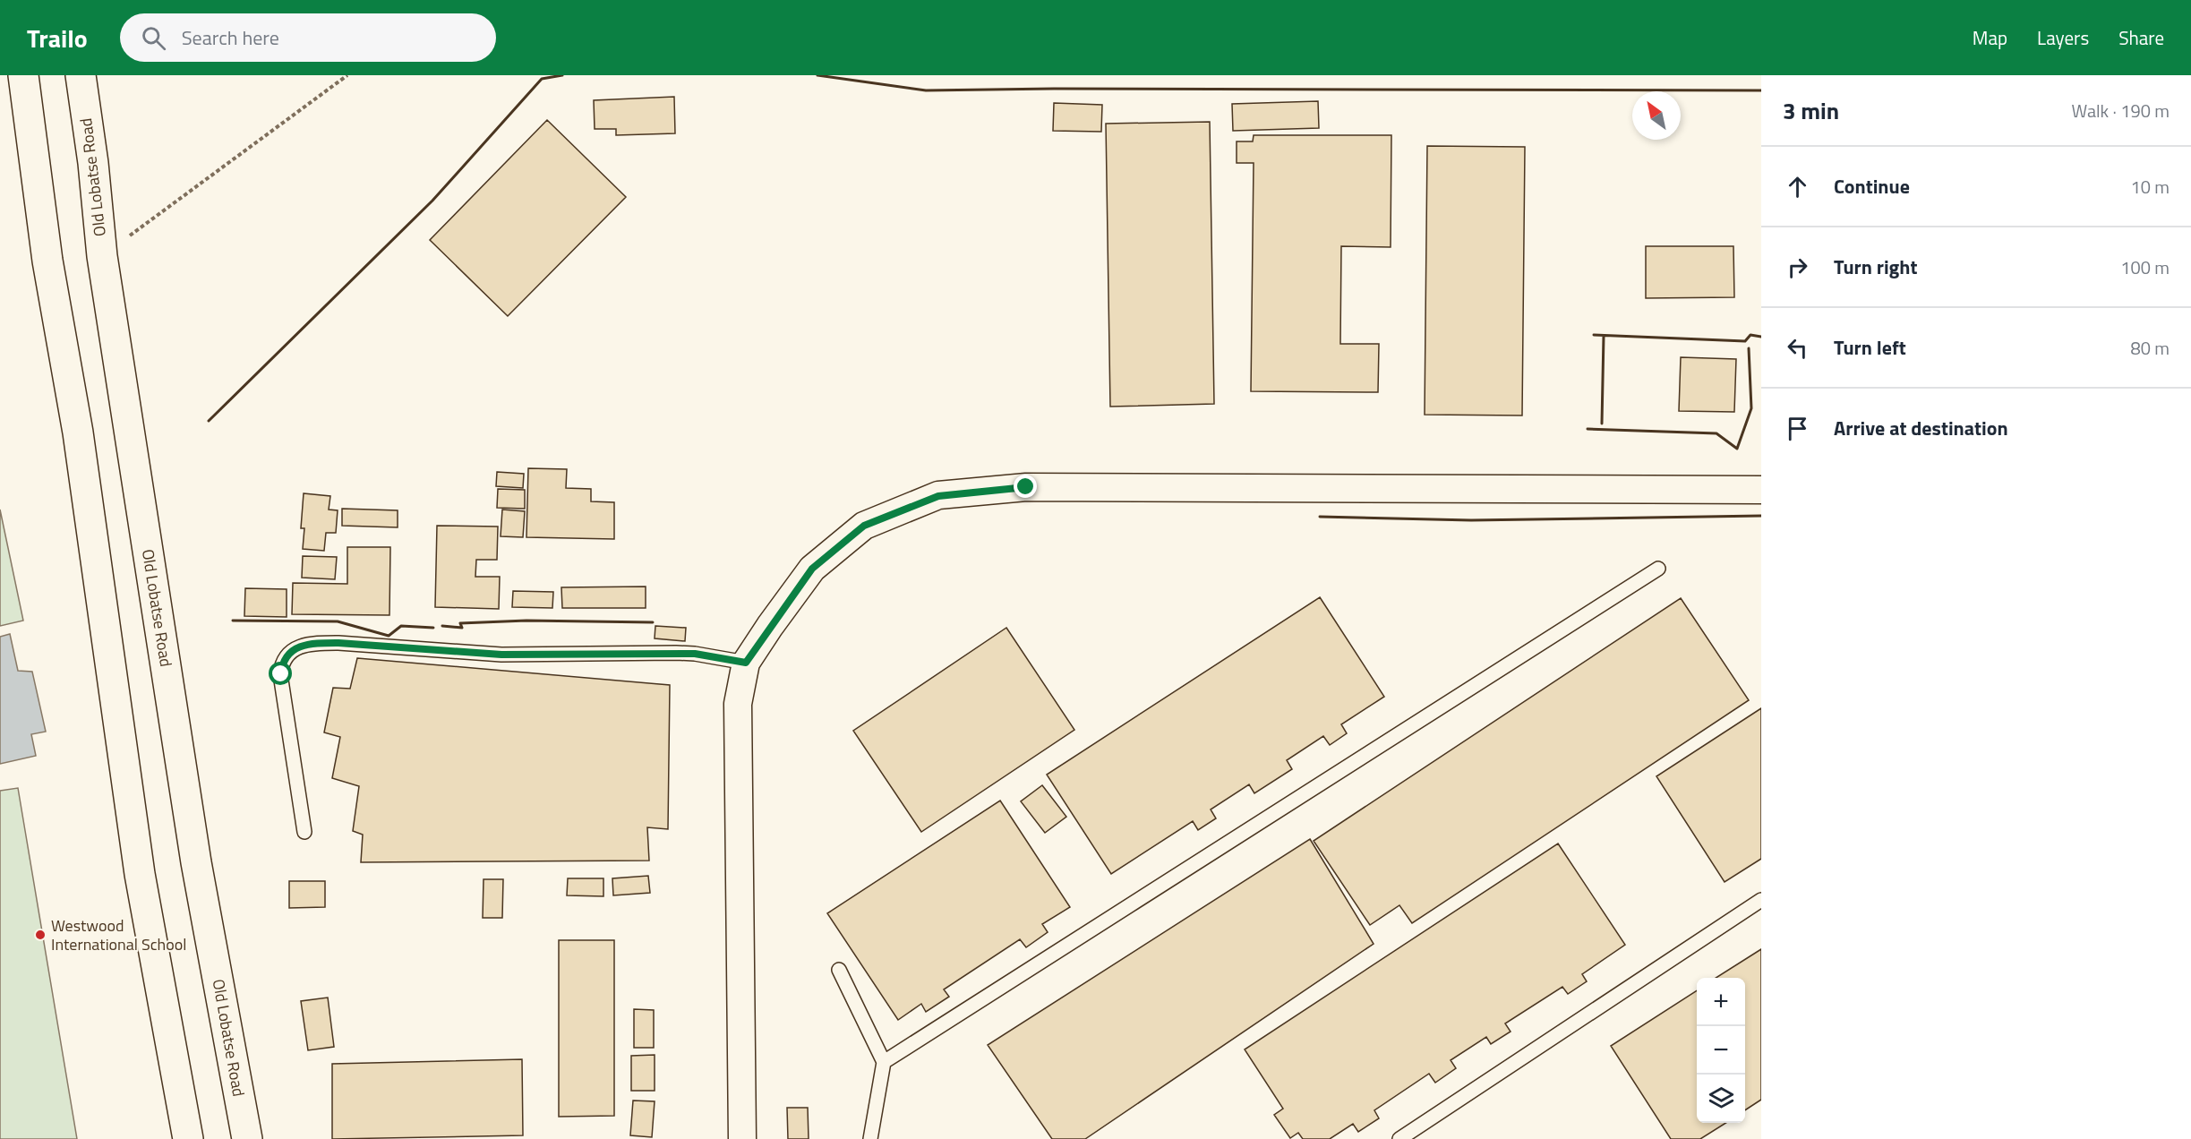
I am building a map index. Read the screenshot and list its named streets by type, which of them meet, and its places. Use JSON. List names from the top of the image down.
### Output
{
  "streets": {
    "main road": ["Old Lobatse Road"]
  },
  "places": ["Westwood International School"],
  "north": "top left",
  "page": {
    "header": "Trailo",
    "search": "Search here",
    "nav": ["Map", "Layers", "Share"],
    "heading": ["3 min", "Walk · 190 m"],
    "list": [
      ["Continue", "10 m"],
      ["Turn right", "100 m"],
      ["Turn left", "80 m"],
      "Arrive at destination"
    ],
    "map_buttons": ["+", "−"]
  }
}
